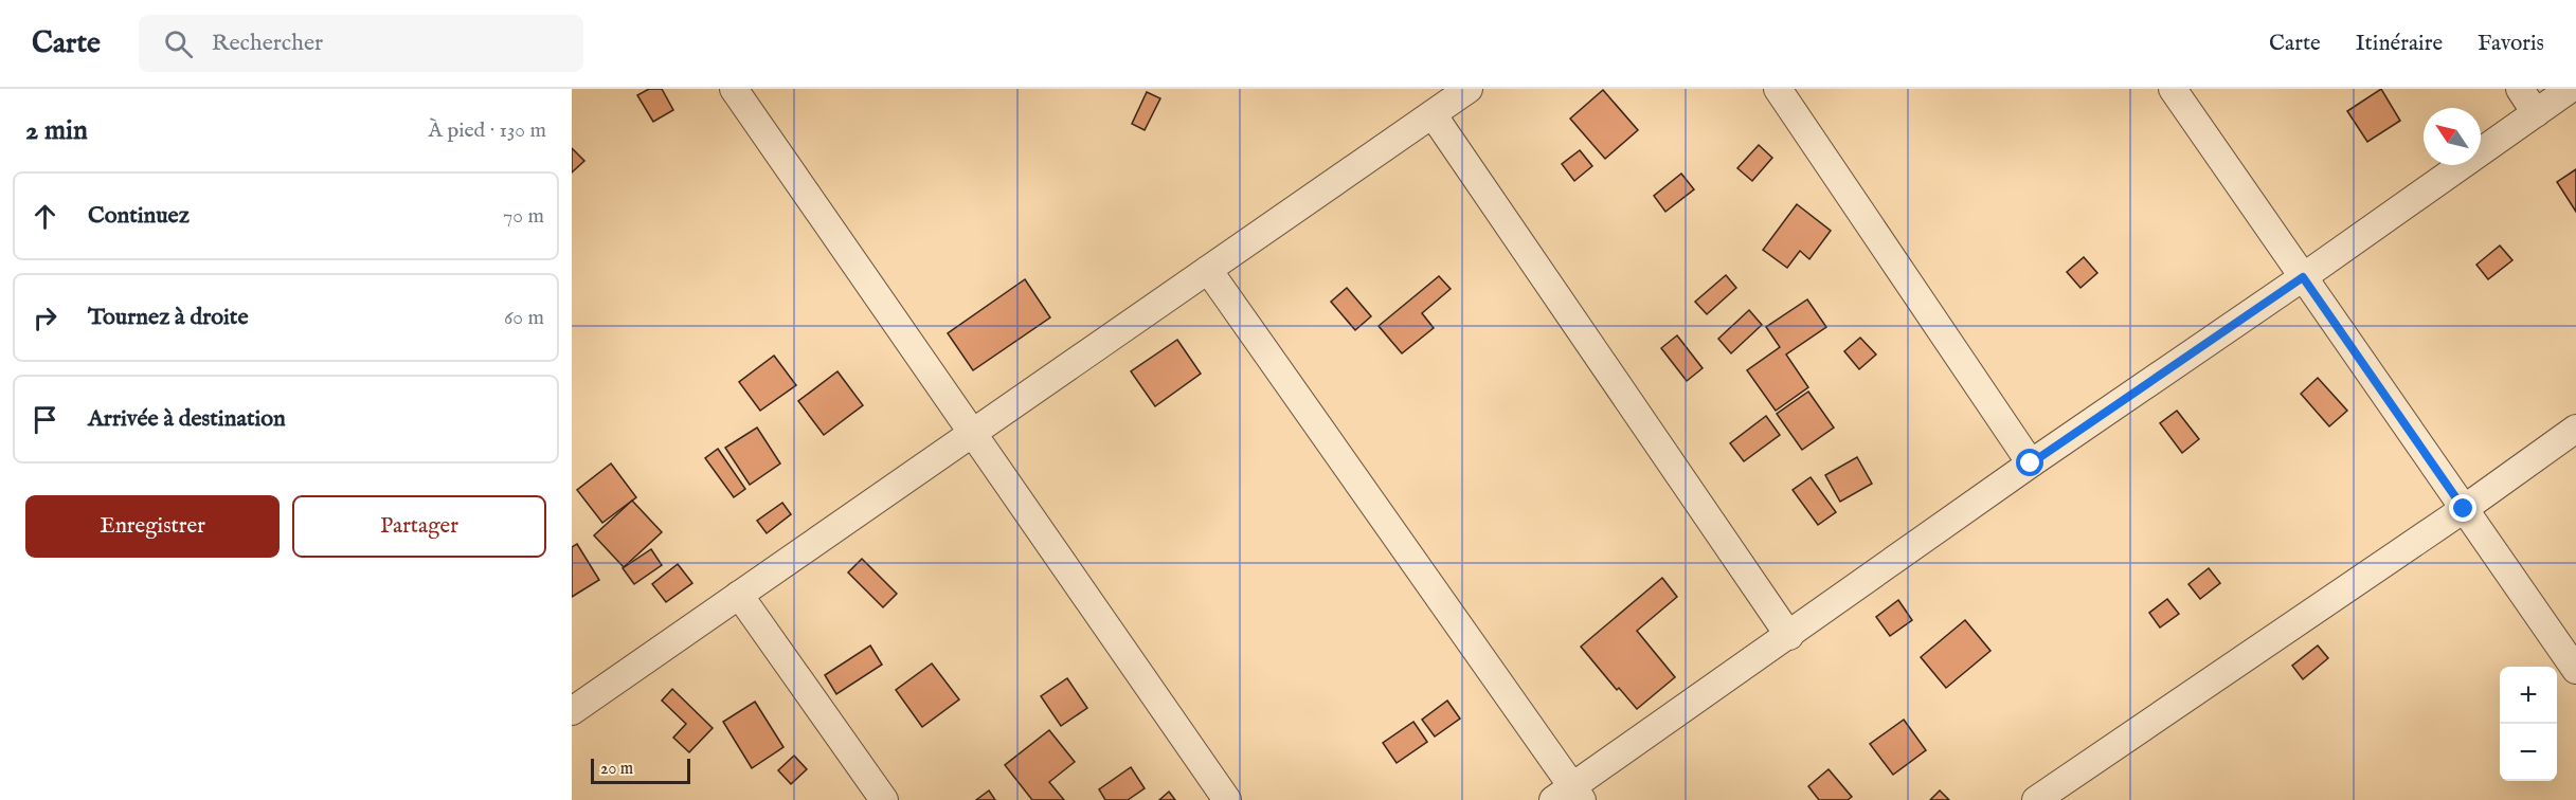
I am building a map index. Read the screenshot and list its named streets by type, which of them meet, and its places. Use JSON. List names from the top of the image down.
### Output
{
  "scale_bar": "20 m",
  "north": "top left",
  "page": {
    "header": "Carte",
    "search": "Rechercher",
    "nav": ["Carte", "Itinéraire", "Favoris"],
    "heading": ["2 min", "À pied · 130 m"],
    "list": [
      ["Continuez", "70 m"],
      ["Tournez à droite", "60 m"],
      "Arrivée à destination"
    ],
    "buttons": ["Enregistrer", "Partager"],
    "map_buttons": ["+", "−"],
    "scale": "20 m"
  }
}
